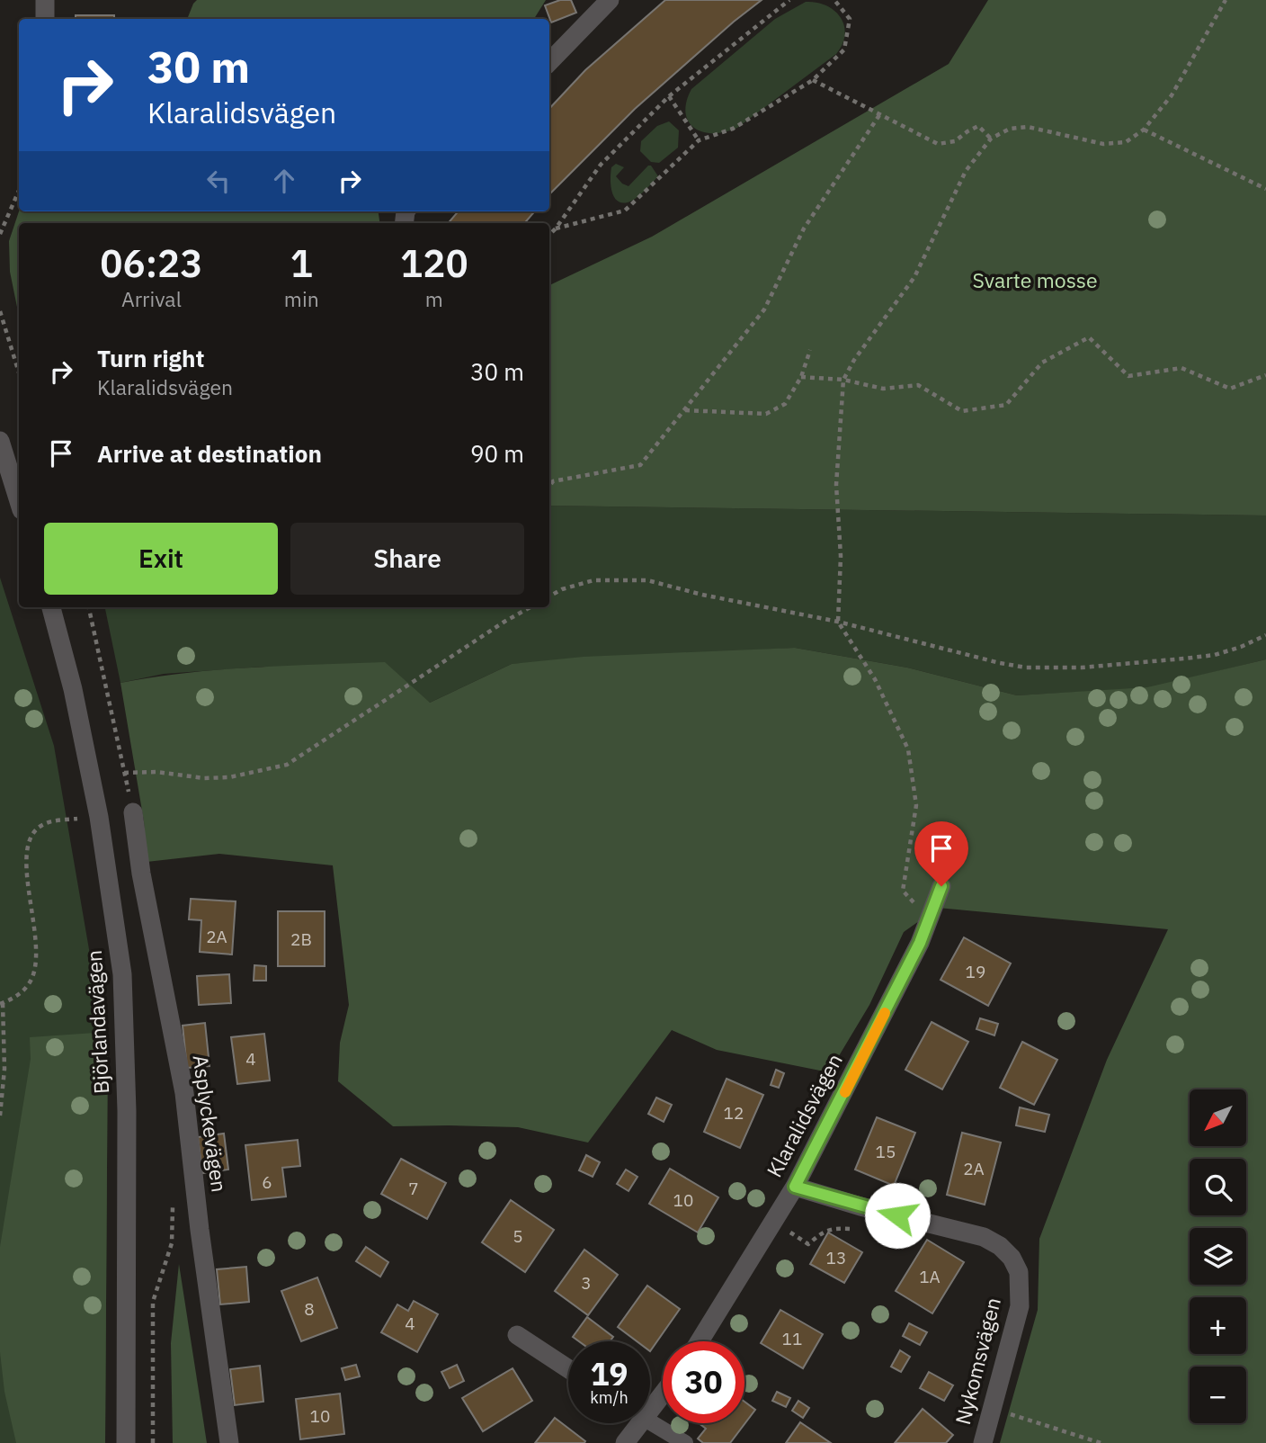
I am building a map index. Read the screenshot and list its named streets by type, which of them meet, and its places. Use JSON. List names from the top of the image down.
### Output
{
  "streets": {
    "street": [
      "Björlandavägen",
      "Klaralidsvägen",
      "Asplyckevägen",
      "Nykomsvägen"
    ]
  },
  "crossings": [
    ["Klaralidsvägen", "Nykomsvägen"]
  ],
  "parks": ["Svarte mosse"],
  "house_numbers": [
    "2A",
    "2B",
    "19",
    "4",
    "12",
    "15",
    "2A",
    "6",
    "7",
    "10",
    "5",
    "13",
    "1A",
    "3",
    "8",
    "4",
    "11",
    "10"
  ],
  "north": "bottom left",
  "page": {
    "turn": ["30 m", "Klaralidsvägen"],
    "eta": [
      "06:23",
      "Arrival",
      "1",
      "min",
      "120",
      "m"
    ],
    "list": [
      {
        "name": "Turn right",
        "note": "Klaralidsvägen",
        "value": "30 m"
      },
      {
        "name": "Arrive at destination",
        "value": "90 m"
      }
    ],
    "buttons": ["Exit", "Share"],
    "map_buttons": ["+", "−"],
    "speed": "19 km/h",
    "limit": "30"
  }
}
